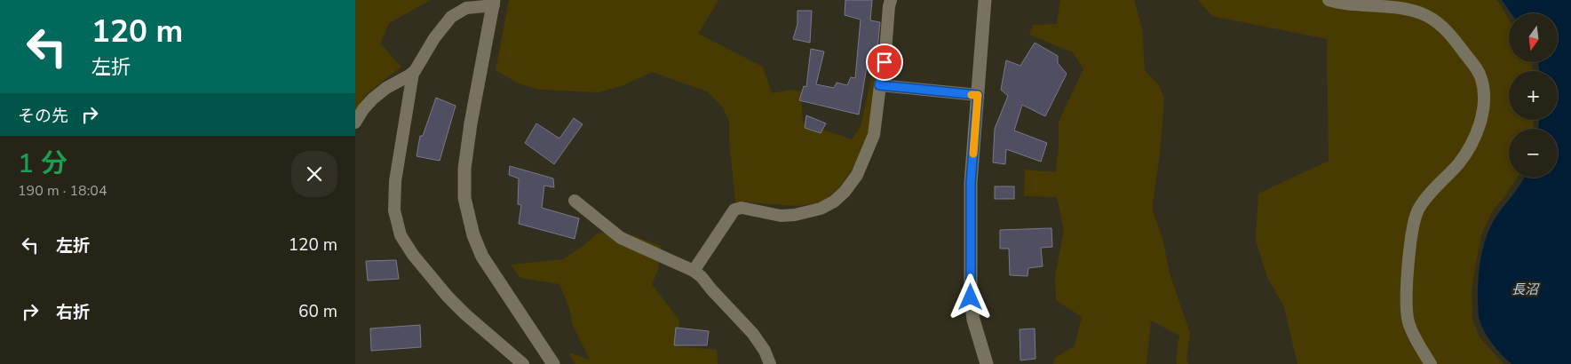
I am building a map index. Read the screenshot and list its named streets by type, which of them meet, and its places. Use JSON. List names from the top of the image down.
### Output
{
  "water": ["長沼"],
  "north": "bottom",
  "page": {
    "turn": ["120 m", "左折"],
    "map_buttons": ["+", "−"],
    "then": "その先",
    "heading": ["1 分", "190 m · 18:04"],
    "list": [
      {
        "name": "左折",
        "value": "120 m"
      },
      {
        "name": "右折",
        "value": "60 m"
      }
    ]
  }
}
